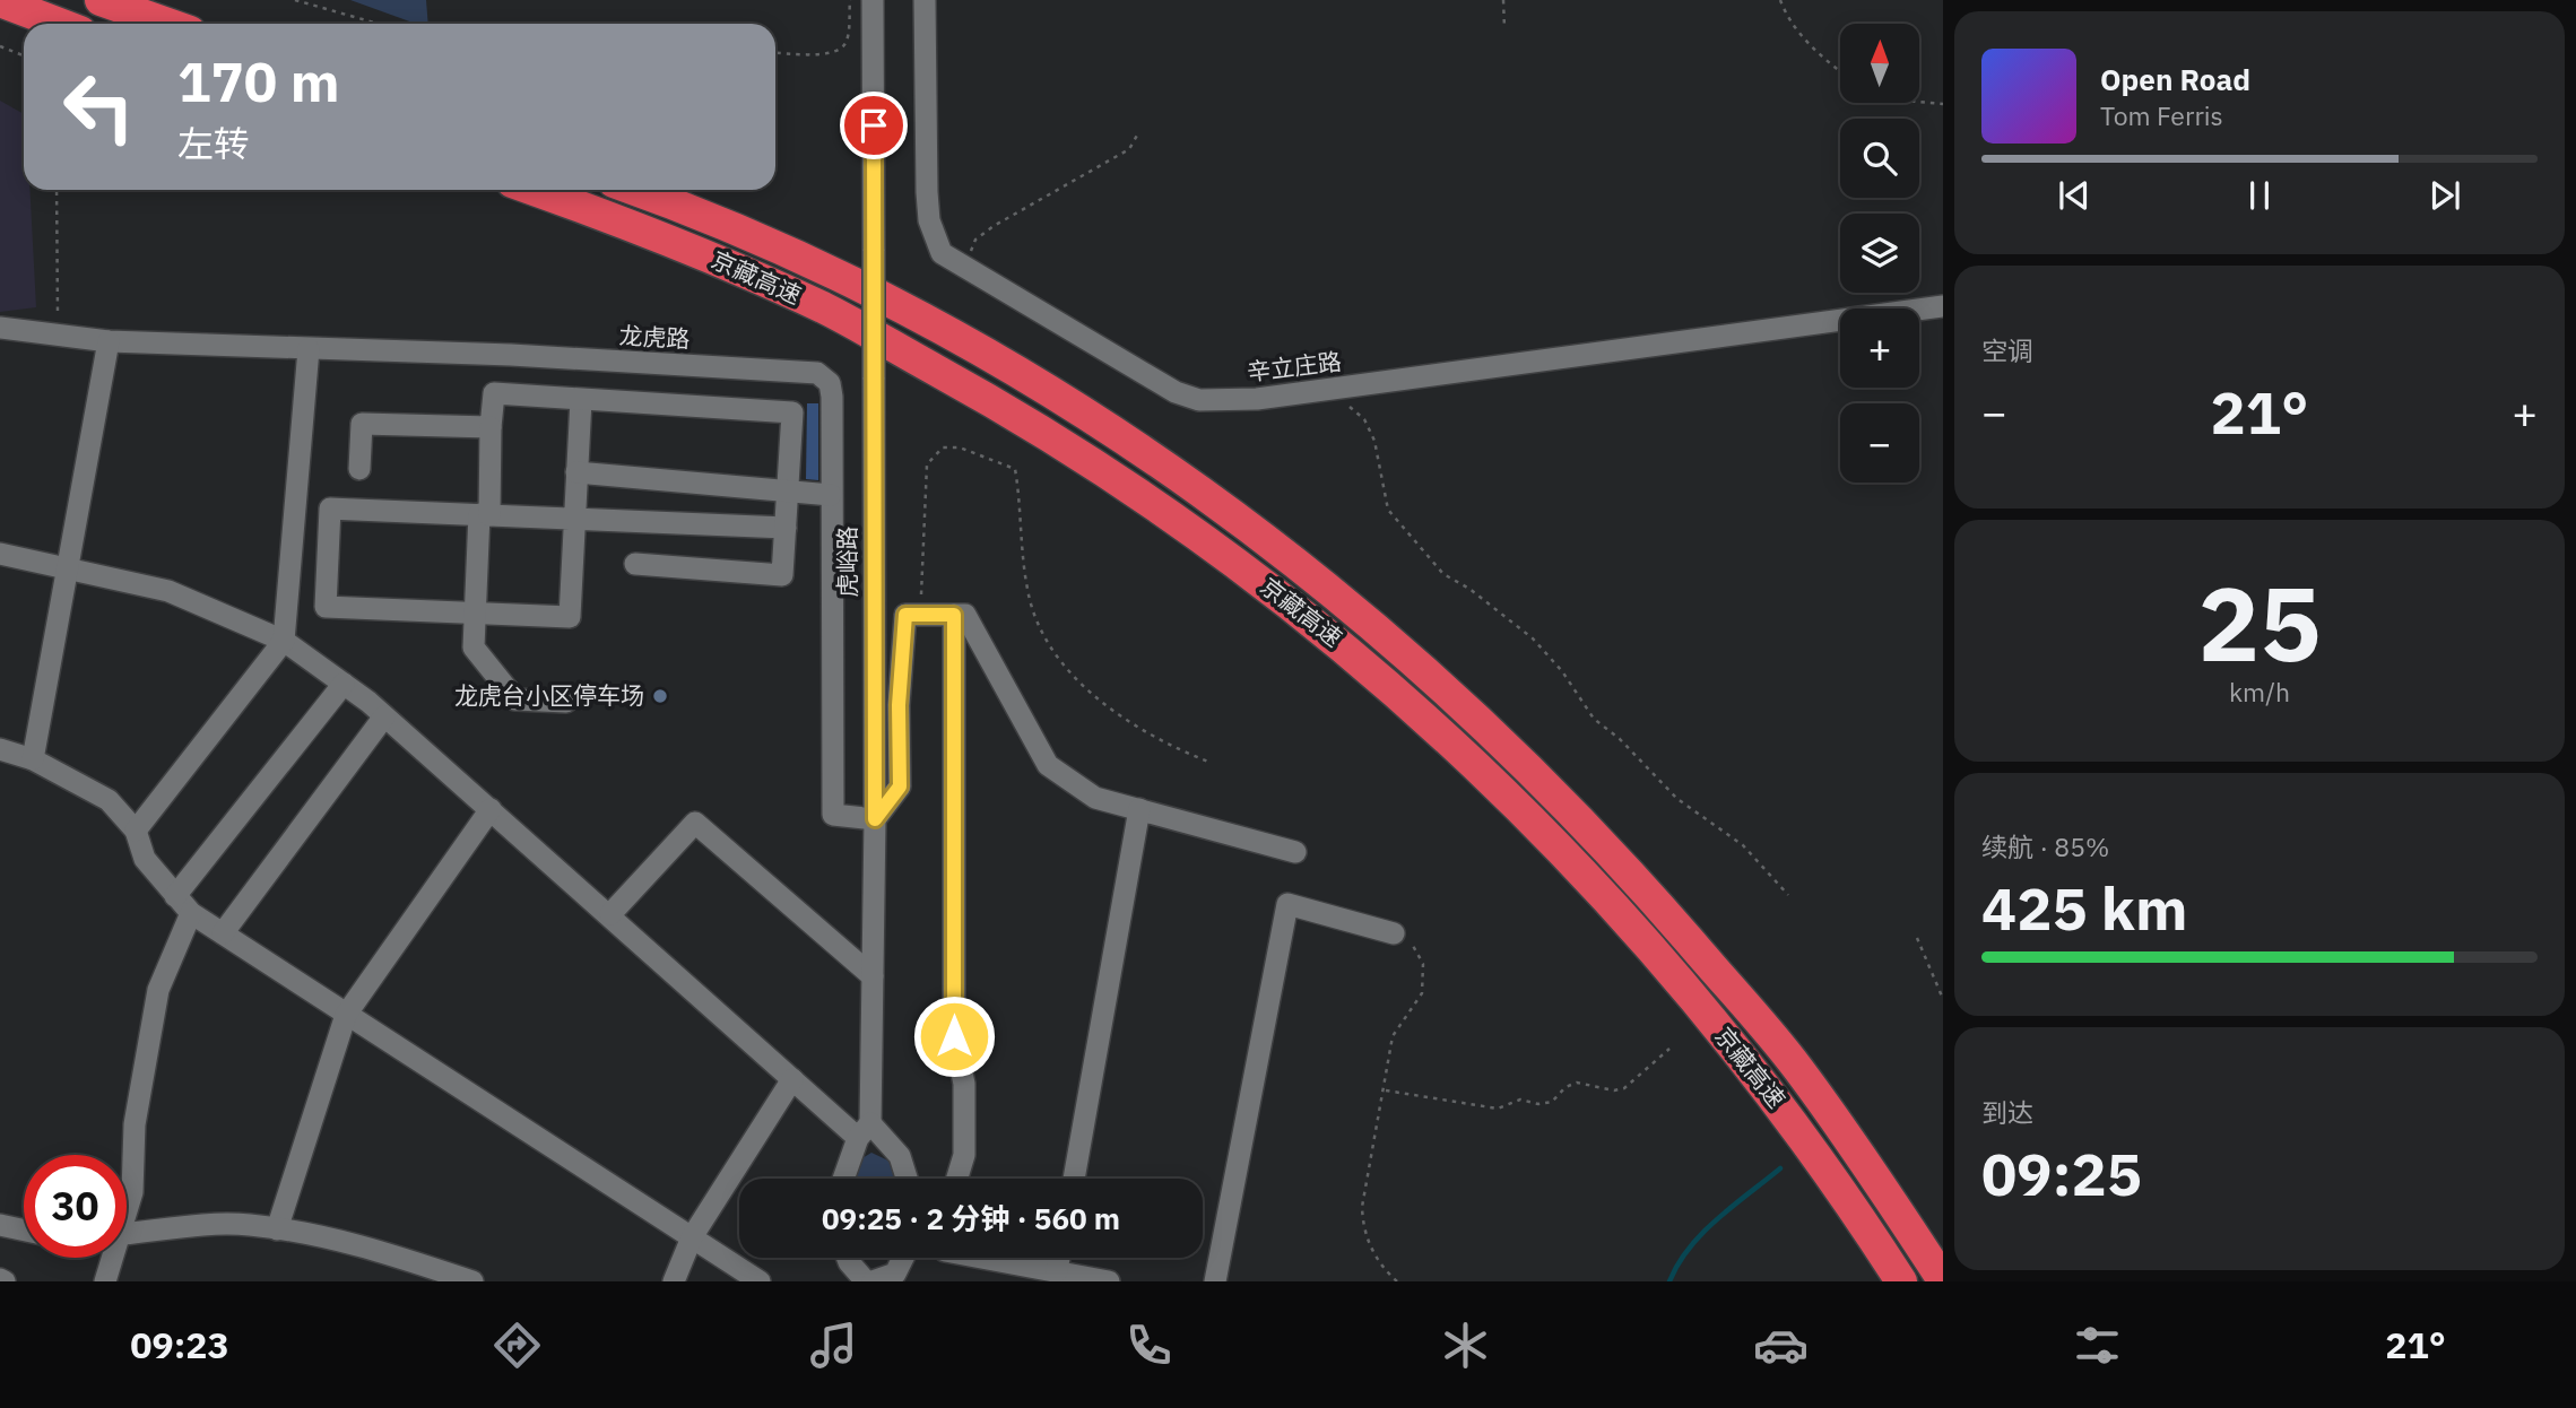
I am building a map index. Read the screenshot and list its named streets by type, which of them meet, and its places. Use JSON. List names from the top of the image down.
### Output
{
  "streets": {
    "highway": ["京藏高速"],
    "street": ["龙虎路", "辛立庄路", "虎峪路"]
  },
  "crossings": [
    ["龙虎路", "虎峪路"]
  ],
  "places": ["龙虎台小区停车场"],
  "north": "top",
  "page": {
    "map_buttons": ["+", "−"],
    "turn": ["170 m", "左转"],
    "song": ["Open Road", "Tom Ferris"],
    "tile": [
      "空调",
      ["25", "km/h"],
      ["续航 · 85%", "425 km"],
      ["到达", "09:25"]
    ],
    "heat": ["−", "21°", "+"],
    "limit": "30",
    "trip": "09:25 · 2 分钟 · 560 m",
    "tabs": ["09:23", "21°"]
  }
}
